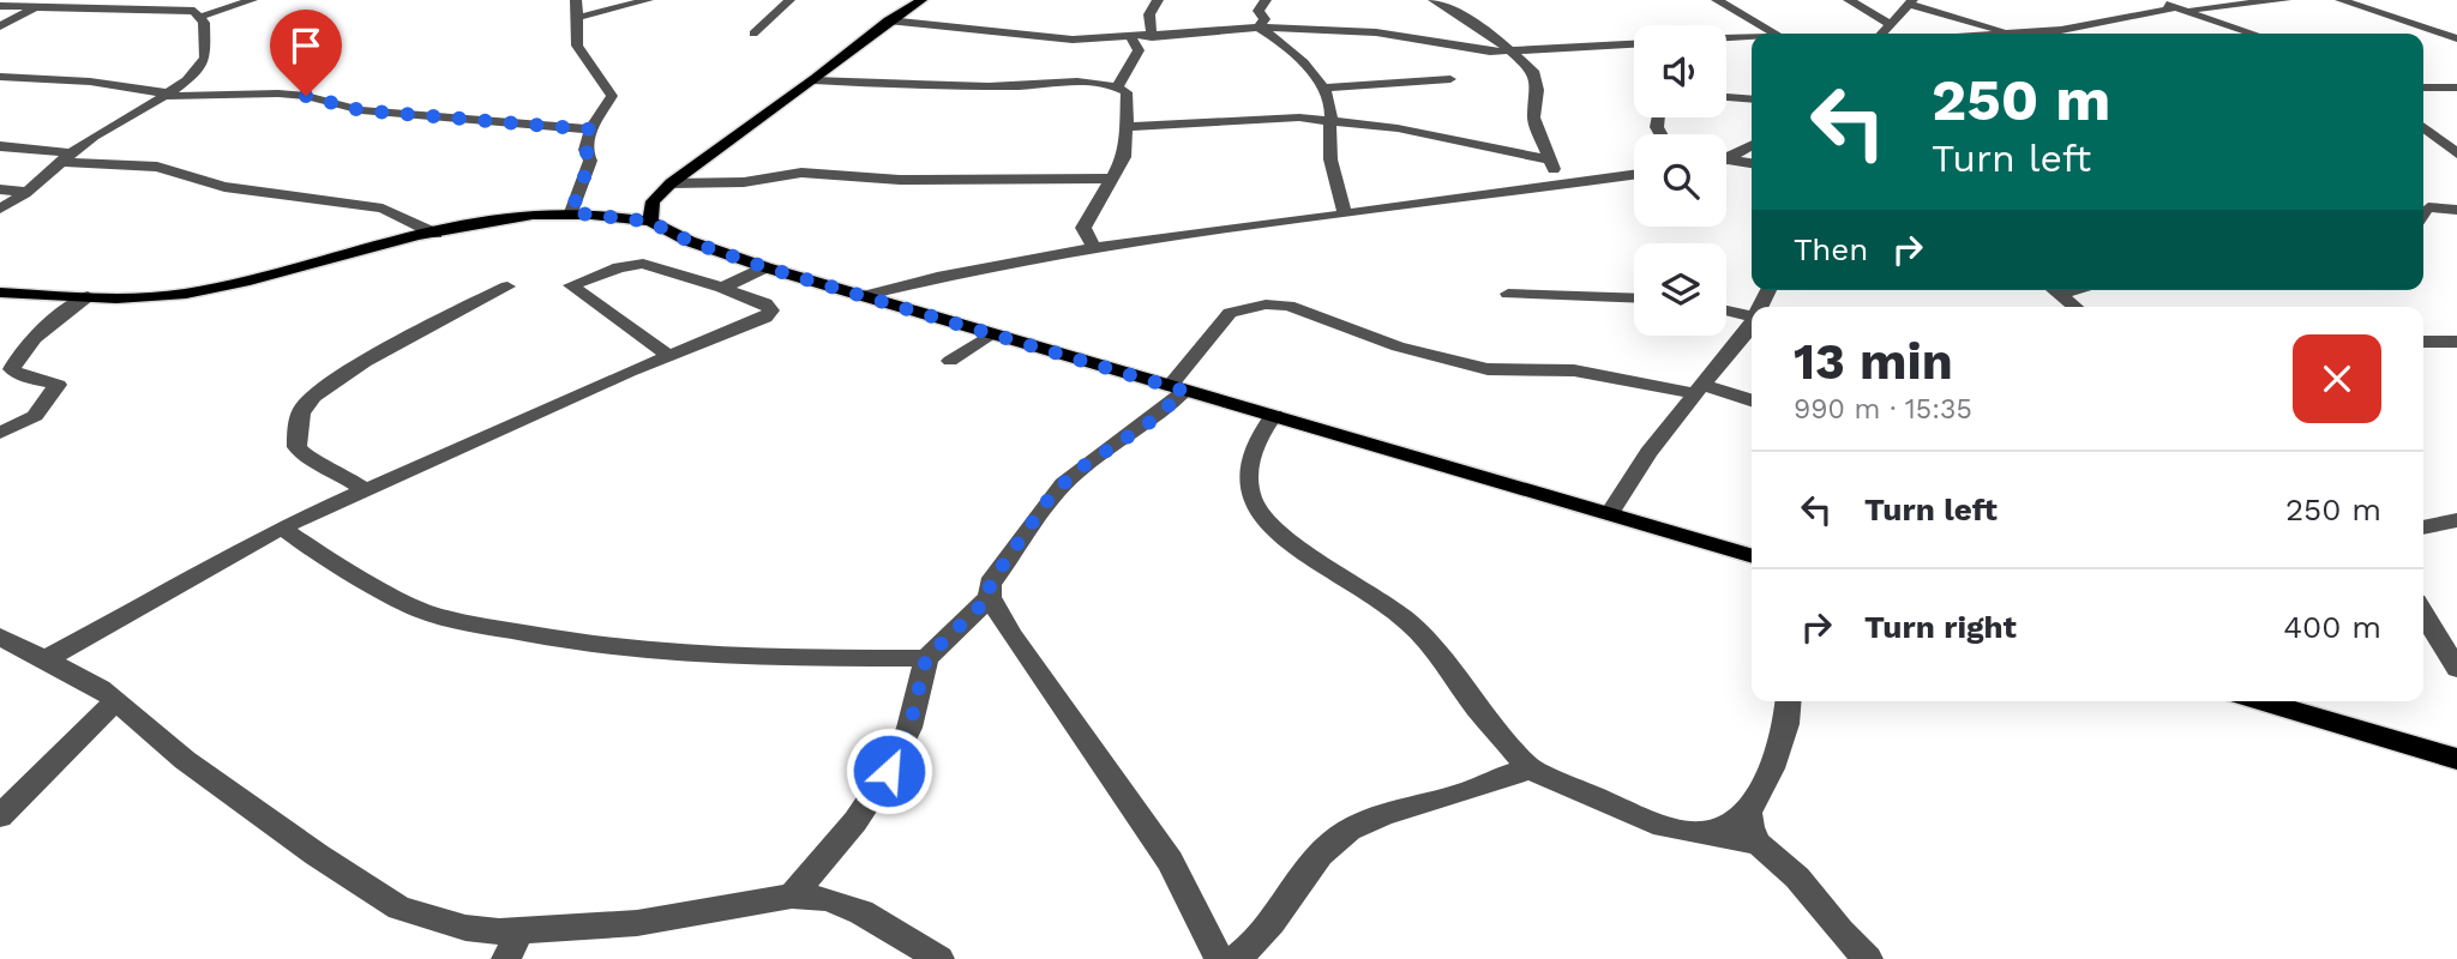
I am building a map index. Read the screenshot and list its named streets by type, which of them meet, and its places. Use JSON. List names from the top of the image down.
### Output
{
  "page": {
    "turn": ["250 m", "Turn left"],
    "then": "Then",
    "heading": ["13 min", "990 m · 15:35"],
    "list": [
      {
        "name": "Turn left",
        "value": "250 m"
      },
      {
        "name": "Turn right",
        "value": "400 m"
      }
    ]
  }
}
